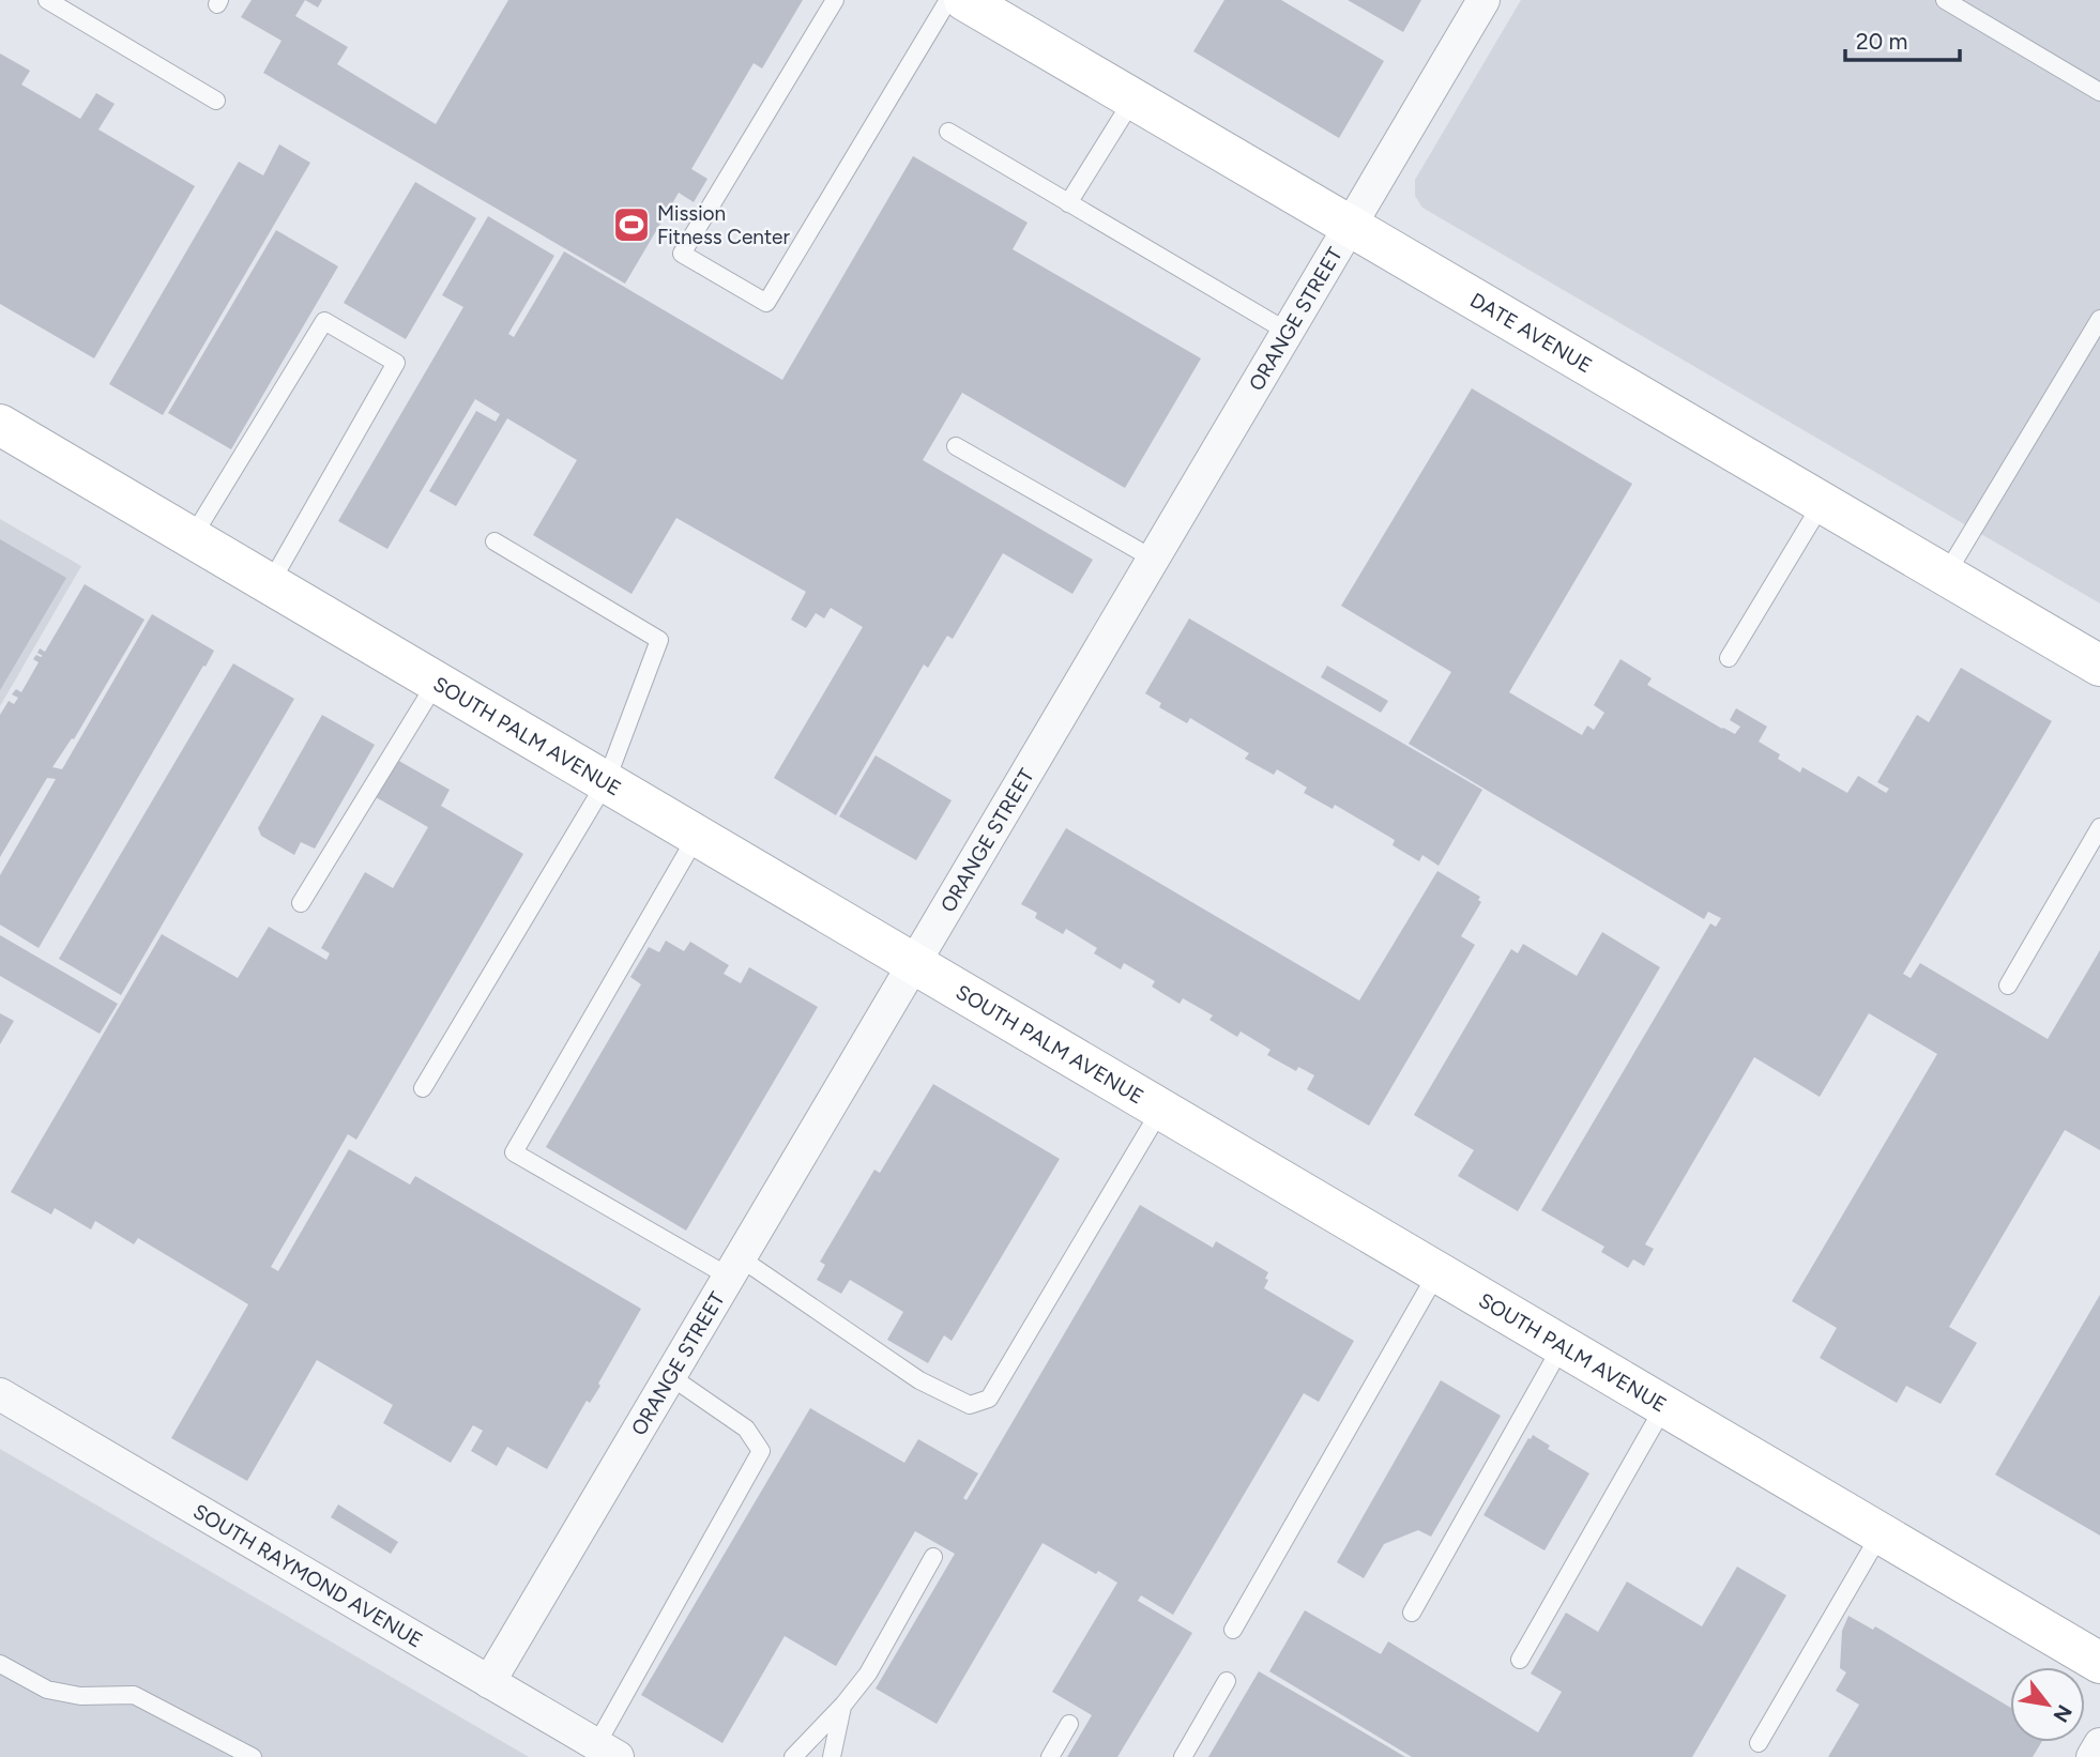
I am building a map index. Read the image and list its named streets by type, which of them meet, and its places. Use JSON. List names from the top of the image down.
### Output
{
  "streets": {
    "street": [
      "ORANGE STREET",
      "DATE AVENUE",
      "SOUTH PALM AVENUE",
      "SOUTH RAYMOND AVENUE"
    ]
  },
  "crossings": [
    ["ORANGE STREET", "DATE AVENUE"],
    ["ORANGE STREET", "SOUTH PALM AVENUE"],
    ["ORANGE STREET", "SOUTH RAYMOND AVENUE"]
  ],
  "places": {
    "sports": ["Mission Fitness Center"]
  },
  "scale_bar": "20 m",
  "north": "bottom right"
}
